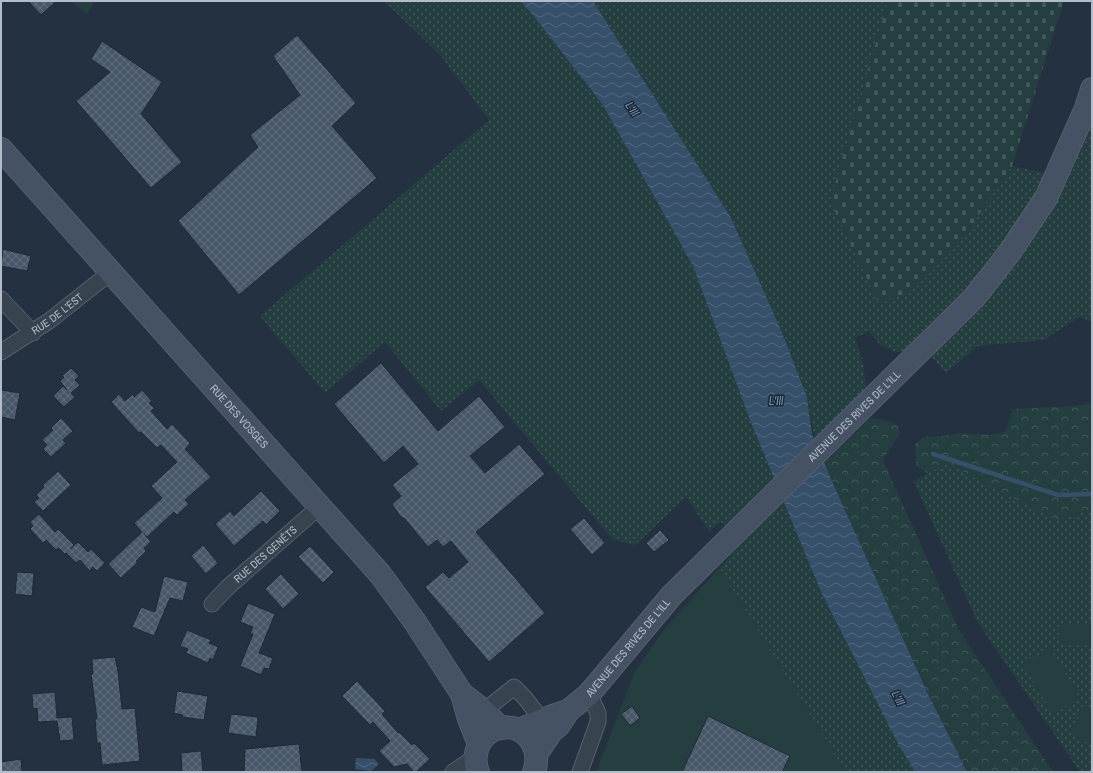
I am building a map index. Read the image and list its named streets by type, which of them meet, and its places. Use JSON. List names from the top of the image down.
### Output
{
  "streets": {
    "street": [
      "RUE DE L'EST",
      "RUE DES VOSGES",
      "AVENUE DES RIVES DE L'ILL",
      "RUE DES GENÊTS"
    ]
  },
  "crossings": [
    ["RUE DE L'EST", "RUE DES VOSGES"],
    ["RUE DES VOSGES", "AVENUE DES RIVES DE L'ILL"],
    ["RUE DES VOSGES", "RUE DES GENÊTS"]
  ],
  "water": ["L'Ill"]
}
